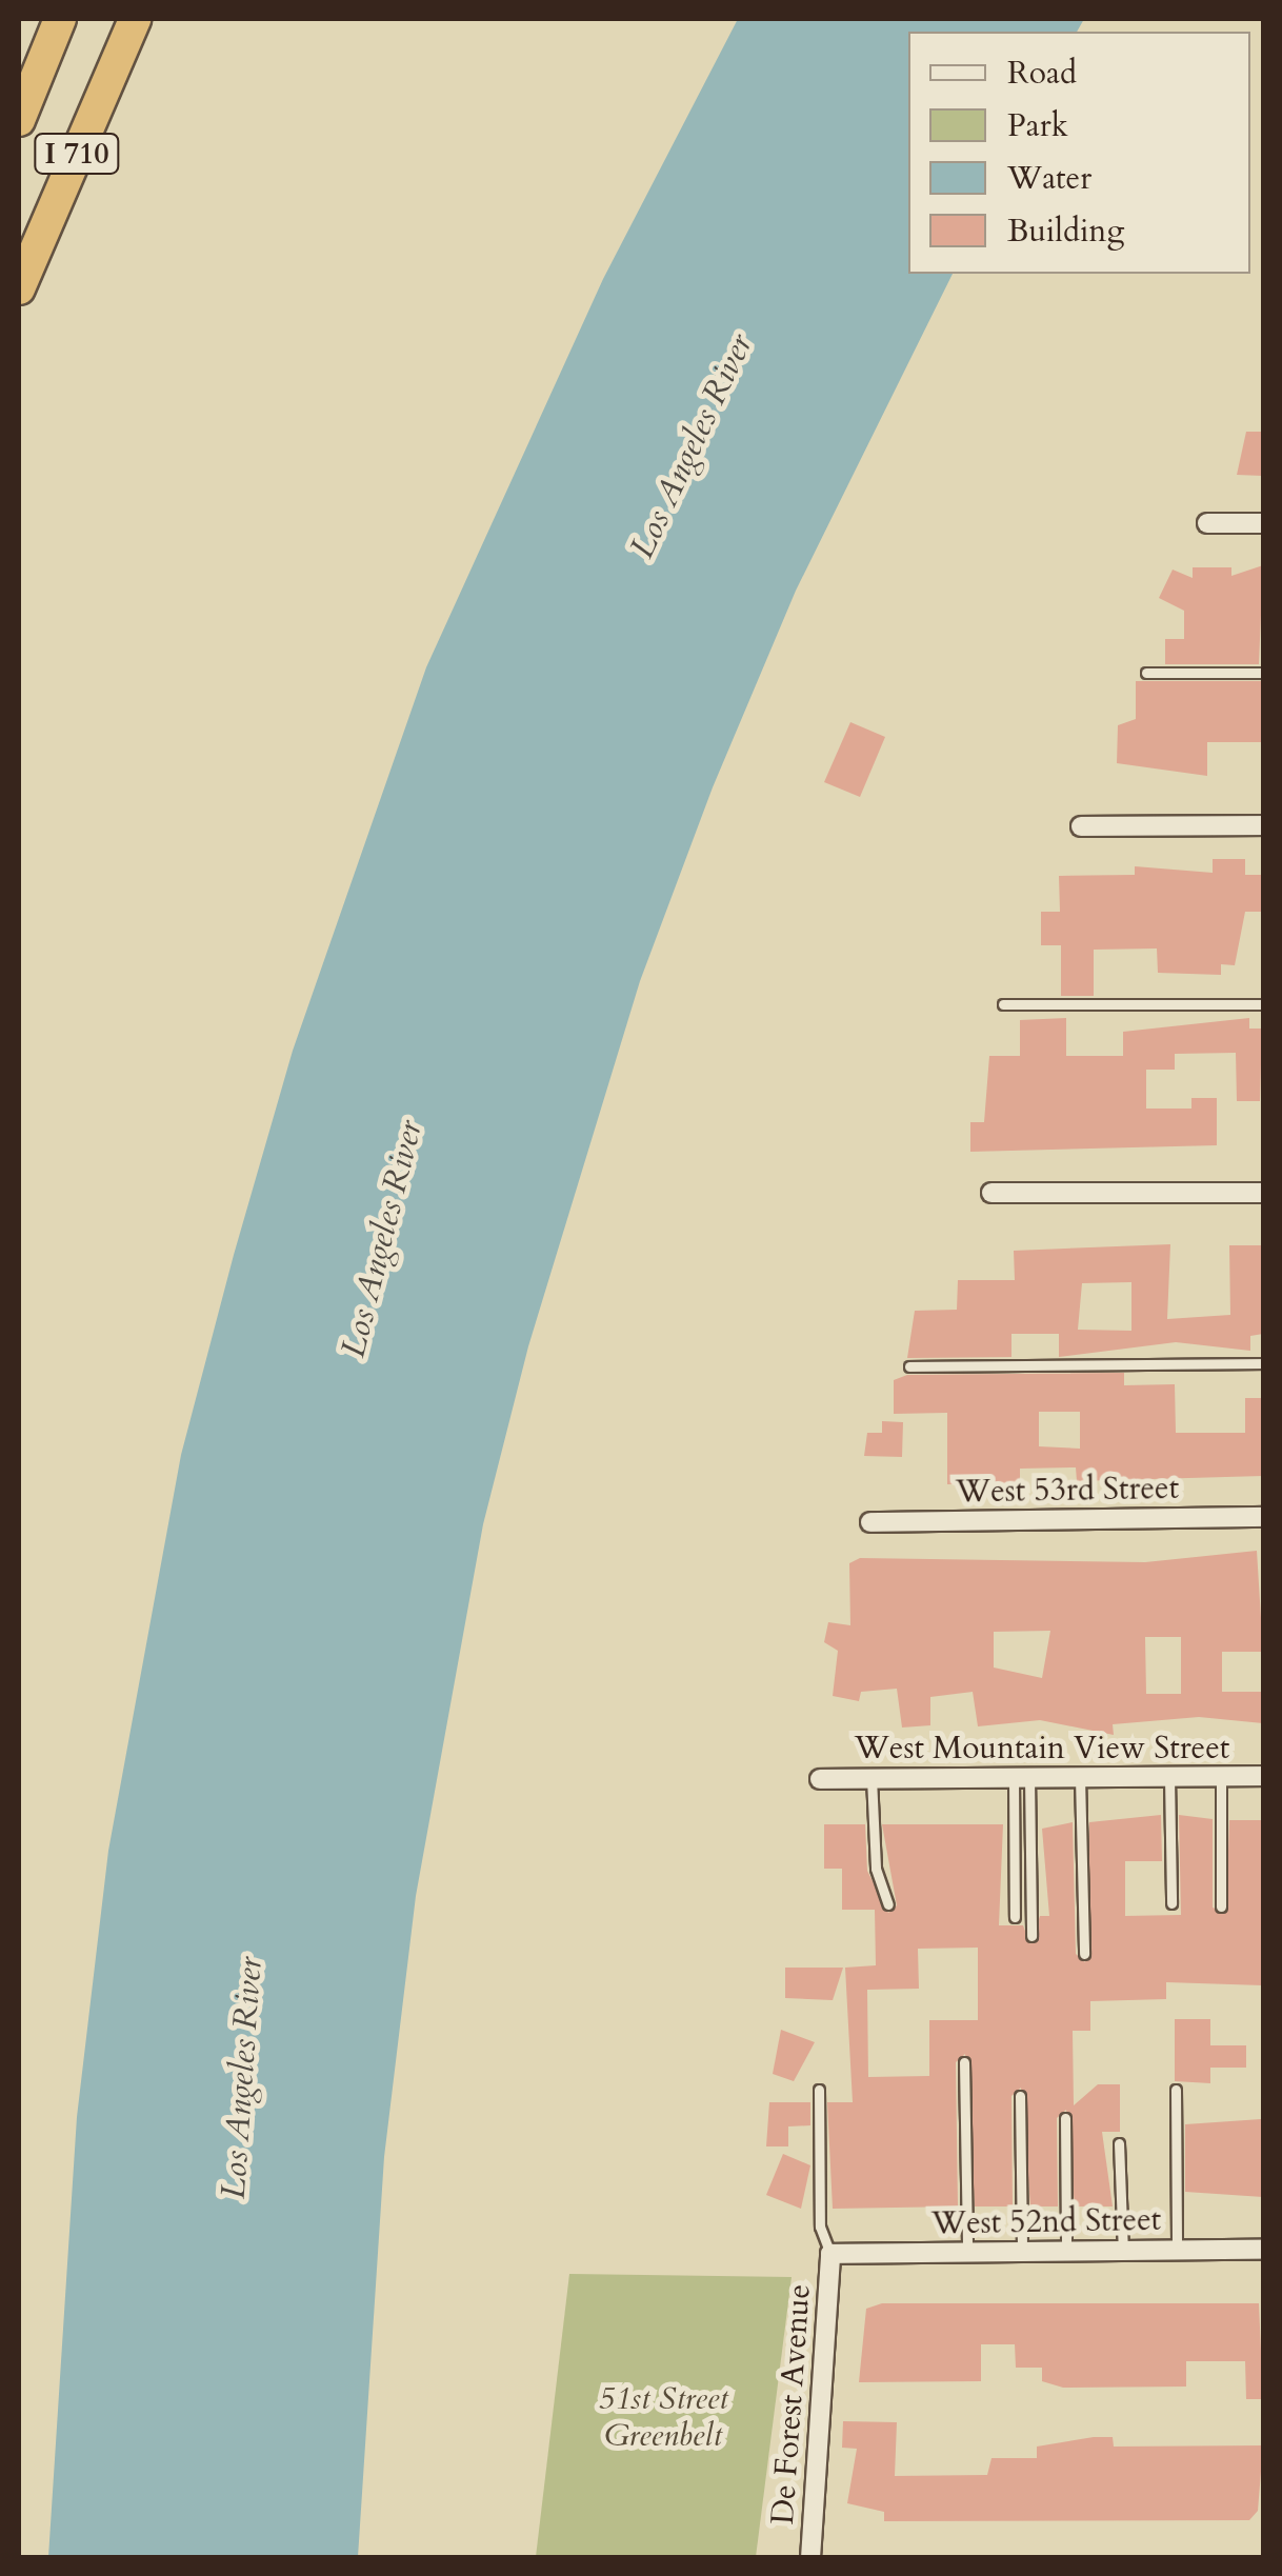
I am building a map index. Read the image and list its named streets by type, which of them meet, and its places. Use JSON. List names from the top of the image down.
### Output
{
  "streets": {
    "highway": ["I 710"],
    "street": [
      "West 53rd Street",
      "West Mountain View Street",
      "West 52nd Street",
      "De Forest Avenue"
    ]
  },
  "crossings": [
    ["West 52nd Street", "De Forest Avenue"]
  ],
  "water": ["Los Angeles River"],
  "parks": ["51st Street Greenbelt"],
  "legend": [
    "Road",
    "Park",
    "Water",
    "Building"
  ]
}
